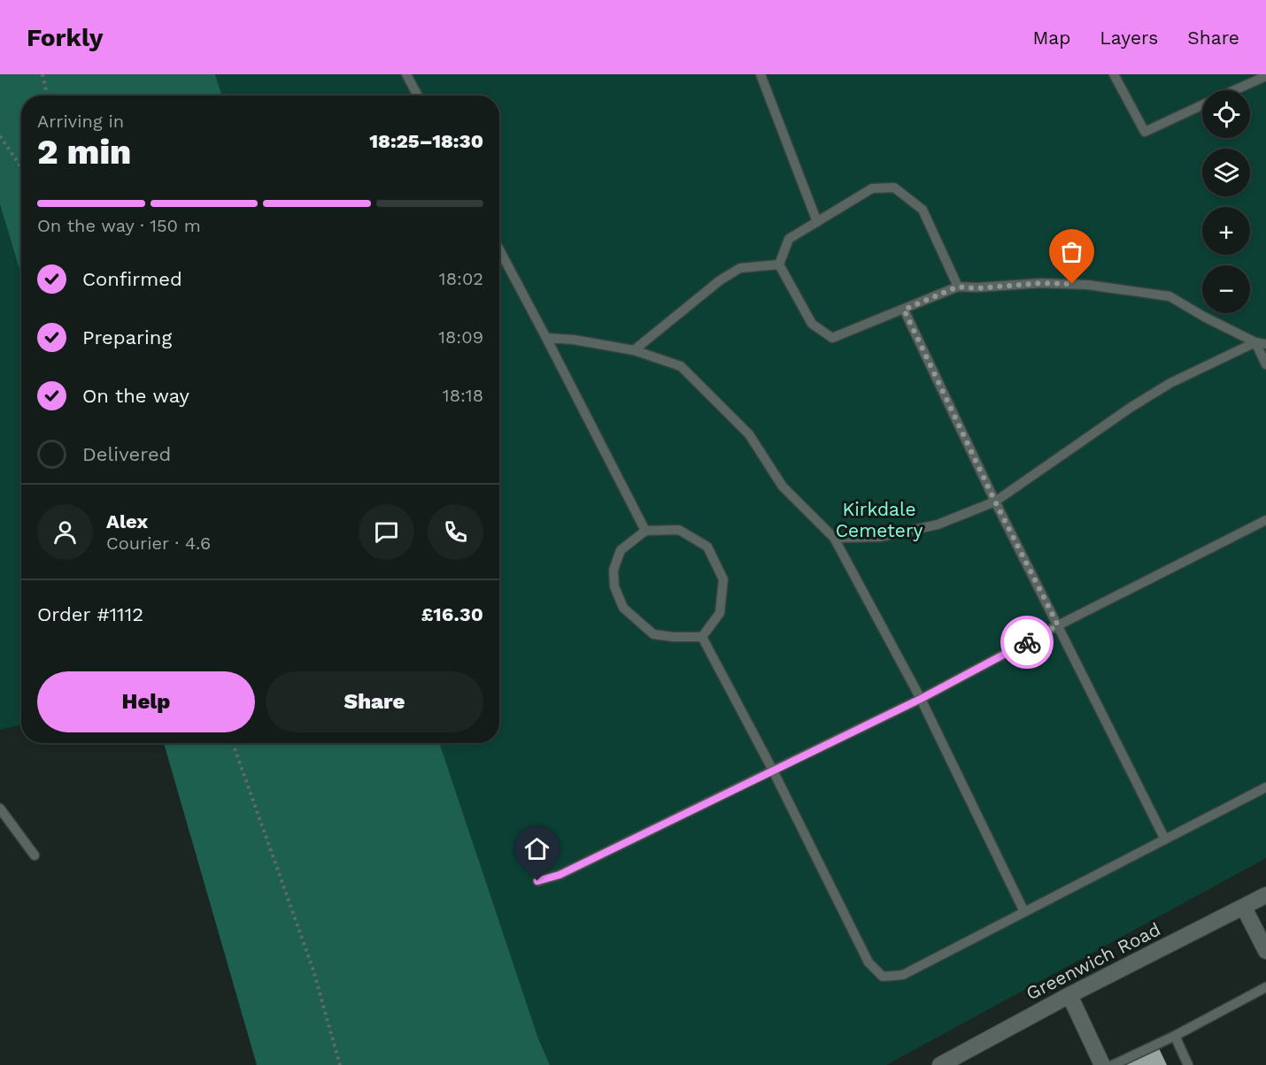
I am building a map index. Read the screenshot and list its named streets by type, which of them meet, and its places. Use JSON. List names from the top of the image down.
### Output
{
  "streets": {
    "street": ["Greenwich Road"]
  },
  "parks": ["Kirkdale Cemetery"],
  "page": {
    "header": "Forkly",
    "nav": ["Map", "Layers", "Share"],
    "map_buttons": ["+", "−"],
    "heading": ["2 min", "Arriving in", "18:25–18:30"],
    "panel": [
      "Alex",
      "Courier · 4.6",
      "Order #1112",
      "£16.30"
    ],
    "bar": "On the way · 150 m",
    "list": [
      ["Confirmed", "18:02"],
      ["Preparing", "18:09"],
      ["On the way", "18:18"],
      "Delivered"
    ],
    "buttons": ["Help", "Share"]
  }
}
